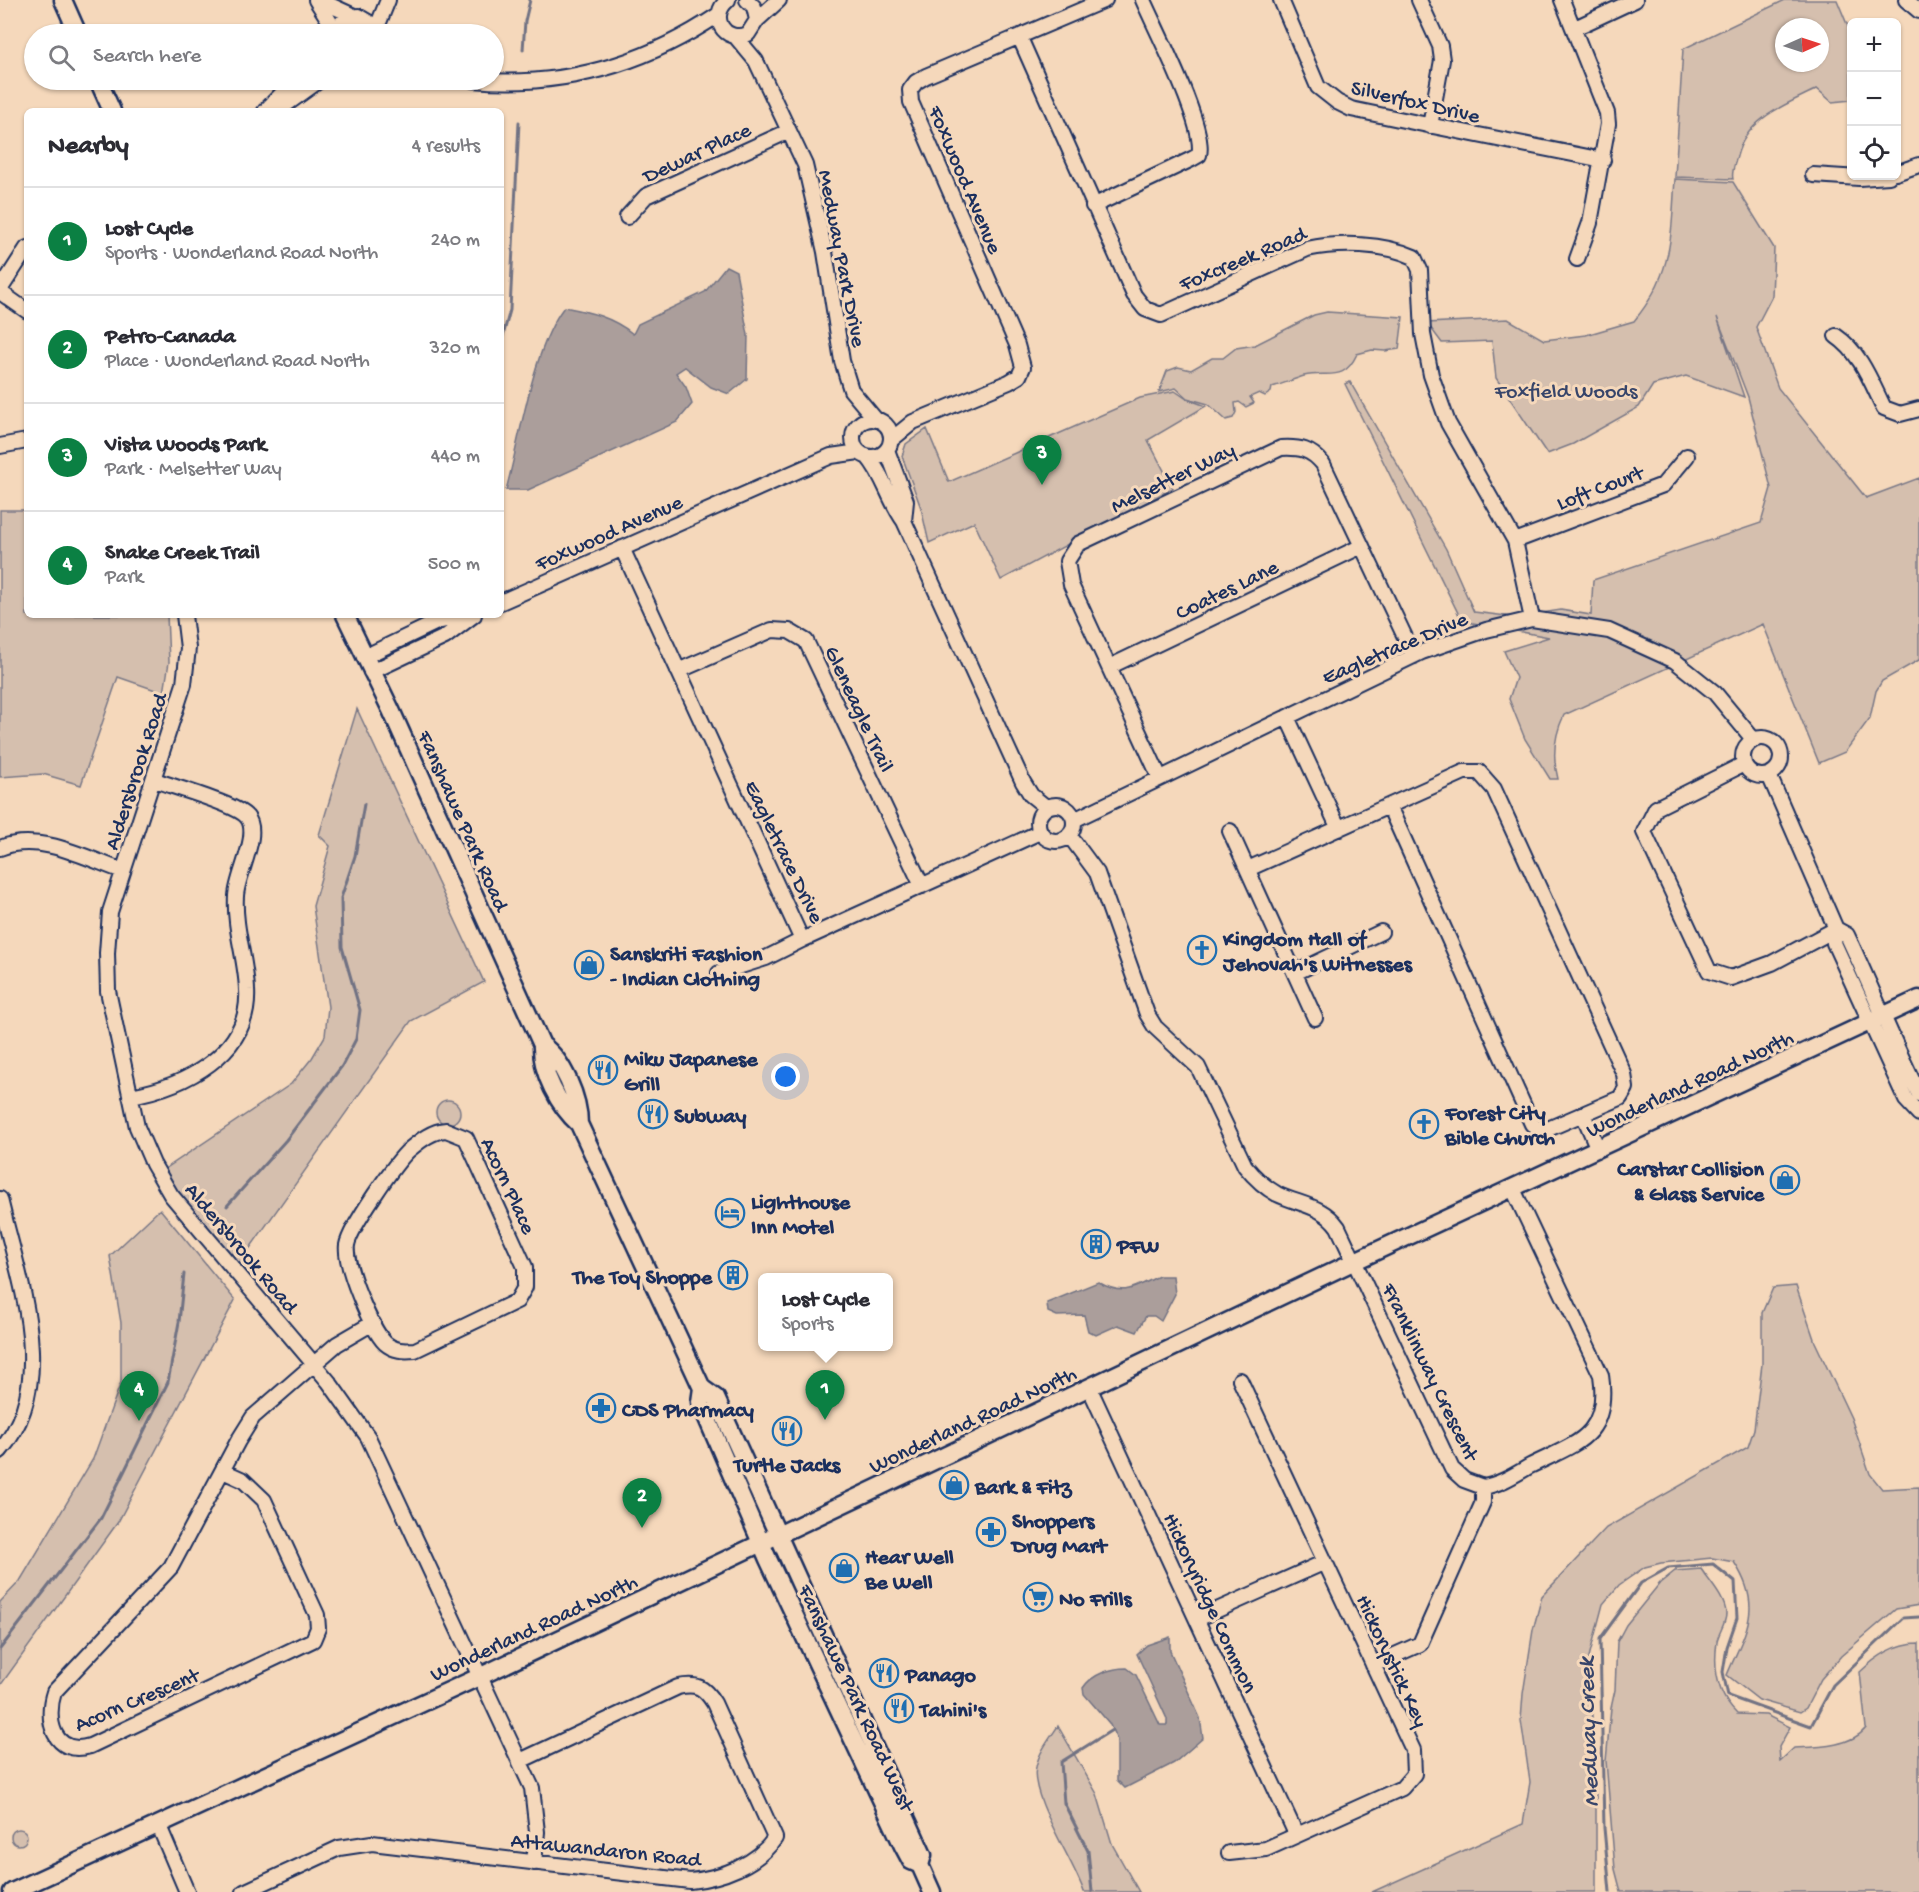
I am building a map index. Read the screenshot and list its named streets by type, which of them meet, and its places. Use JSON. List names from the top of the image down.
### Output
{
  "streets": {
    "main road": ["Fanshawe Park Road", "Wonderland Road North", "Fanshawe Park Road West"],
    "street": [
      "Silverfox Drive",
      "Dewar Place",
      "Foxwood Avenue",
      "Foxcreek Road",
      "Medway Park Drive",
      "Melsetter Way",
      "Loft Court",
      "Coates Lane",
      "Eagletrace Drive",
      "Gleneagle Trail",
      "Aldersbrook Road",
      "Acorn Place",
      "Franklinway Crescent",
      "Hickoryridge Common",
      "Hickorystick Key",
      "Acorn Crescent",
      "Attawandaron Road"
    ]
  },
  "crossings": [
    ["Dewar Place", "Medway Park Drive"],
    ["Foxwood Avenue", "Foxcreek Road"],
    ["Foxwood Avenue", "Medway Park Drive"],
    ["Foxwood Avenue", "Eagletrace Drive"],
    ["Foxcreek Road", "Loft Court"],
    ["Foxcreek Road", "Eagletrace Drive"],
    ["Melsetter Way", "Coates Lane"],
    ["Melsetter Way", "Eagletrace Drive"],
    ["Eagletrace Drive", "Gleneagle Trail"],
    ["Eagletrace Drive", "Franklinway Crescent"],
    ["Aldersbrook Road", "Wonderland Road North"],
    ["Aldersbrook Road", "Acorn Crescent"],
    ["Aldersbrook Road", "Attawandaron Road"],
    ["Fanshawe Park Road", "Wonderland Road North"],
    ["Fanshawe Park Road", "Fanshawe Park Road West"],
    ["Wonderland Road North", "Franklinway Crescent"],
    ["Wonderland Road North", "Hickoryridge Common"],
    ["Wonderland Road North", "Fanshawe Park Road West"],
    ["Franklinway Crescent", "Hickorystick Key"],
    ["Hickoryridge Common", "Hickorystick Key"]
  ],
  "water": ["Medway Creek"],
  "parks": ["Foxfield Woods"],
  "places": {
    "church": ["Kingdom Hall of Jehovah's Witnesses", "Forest City Bible Church"],
    "shop": [
      "Sanskriti Fashion - Indian Clothing",
      "Carstar Collision & Glass Service",
      "Bark & Fitz",
      "Hear Well Be Well"
    ],
    "restaurant": [
      "Miku Japanese Grill",
      "Subway",
      "Turtle Jacks",
      "Panago",
      "Tahini's"
    ],
    "hotel": ["Lighthouse Inn Motel"],
    "building": ["PFW", "The Toy Shoppe"],
    "pharmacy": ["CDS Pharmacy", "Shoppers Drug Mart"],
    "supermarket": ["No Frills"]
  },
  "north": "right",
  "page": {
    "map_buttons": ["+", "−"],
    "search": "Search here",
    "heading": ["Nearby", "4 results"],
    "list": [
      {
        "mark": "1",
        "name": "Lost Cycle",
        "note": "Sports · Wonderland Road North",
        "value": "240 m"
      },
      {
        "mark": "2",
        "name": "Petro-Canada",
        "note": "Place · Wonderland Road North",
        "value": "320 m"
      },
      {
        "mark": "3",
        "name": "Vista Woods Park",
        "note": "Park · Melsetter Way",
        "value": "440 m"
      },
      {
        "mark": "4",
        "name": "Snake Creek Trail",
        "note": "Park",
        "value": "500 m"
      }
    ],
    "pins": [
      "3",
      "1",
      "4",
      "2"
    ],
    "popup": ["Lost Cycle", "Sports"]
  }
}
